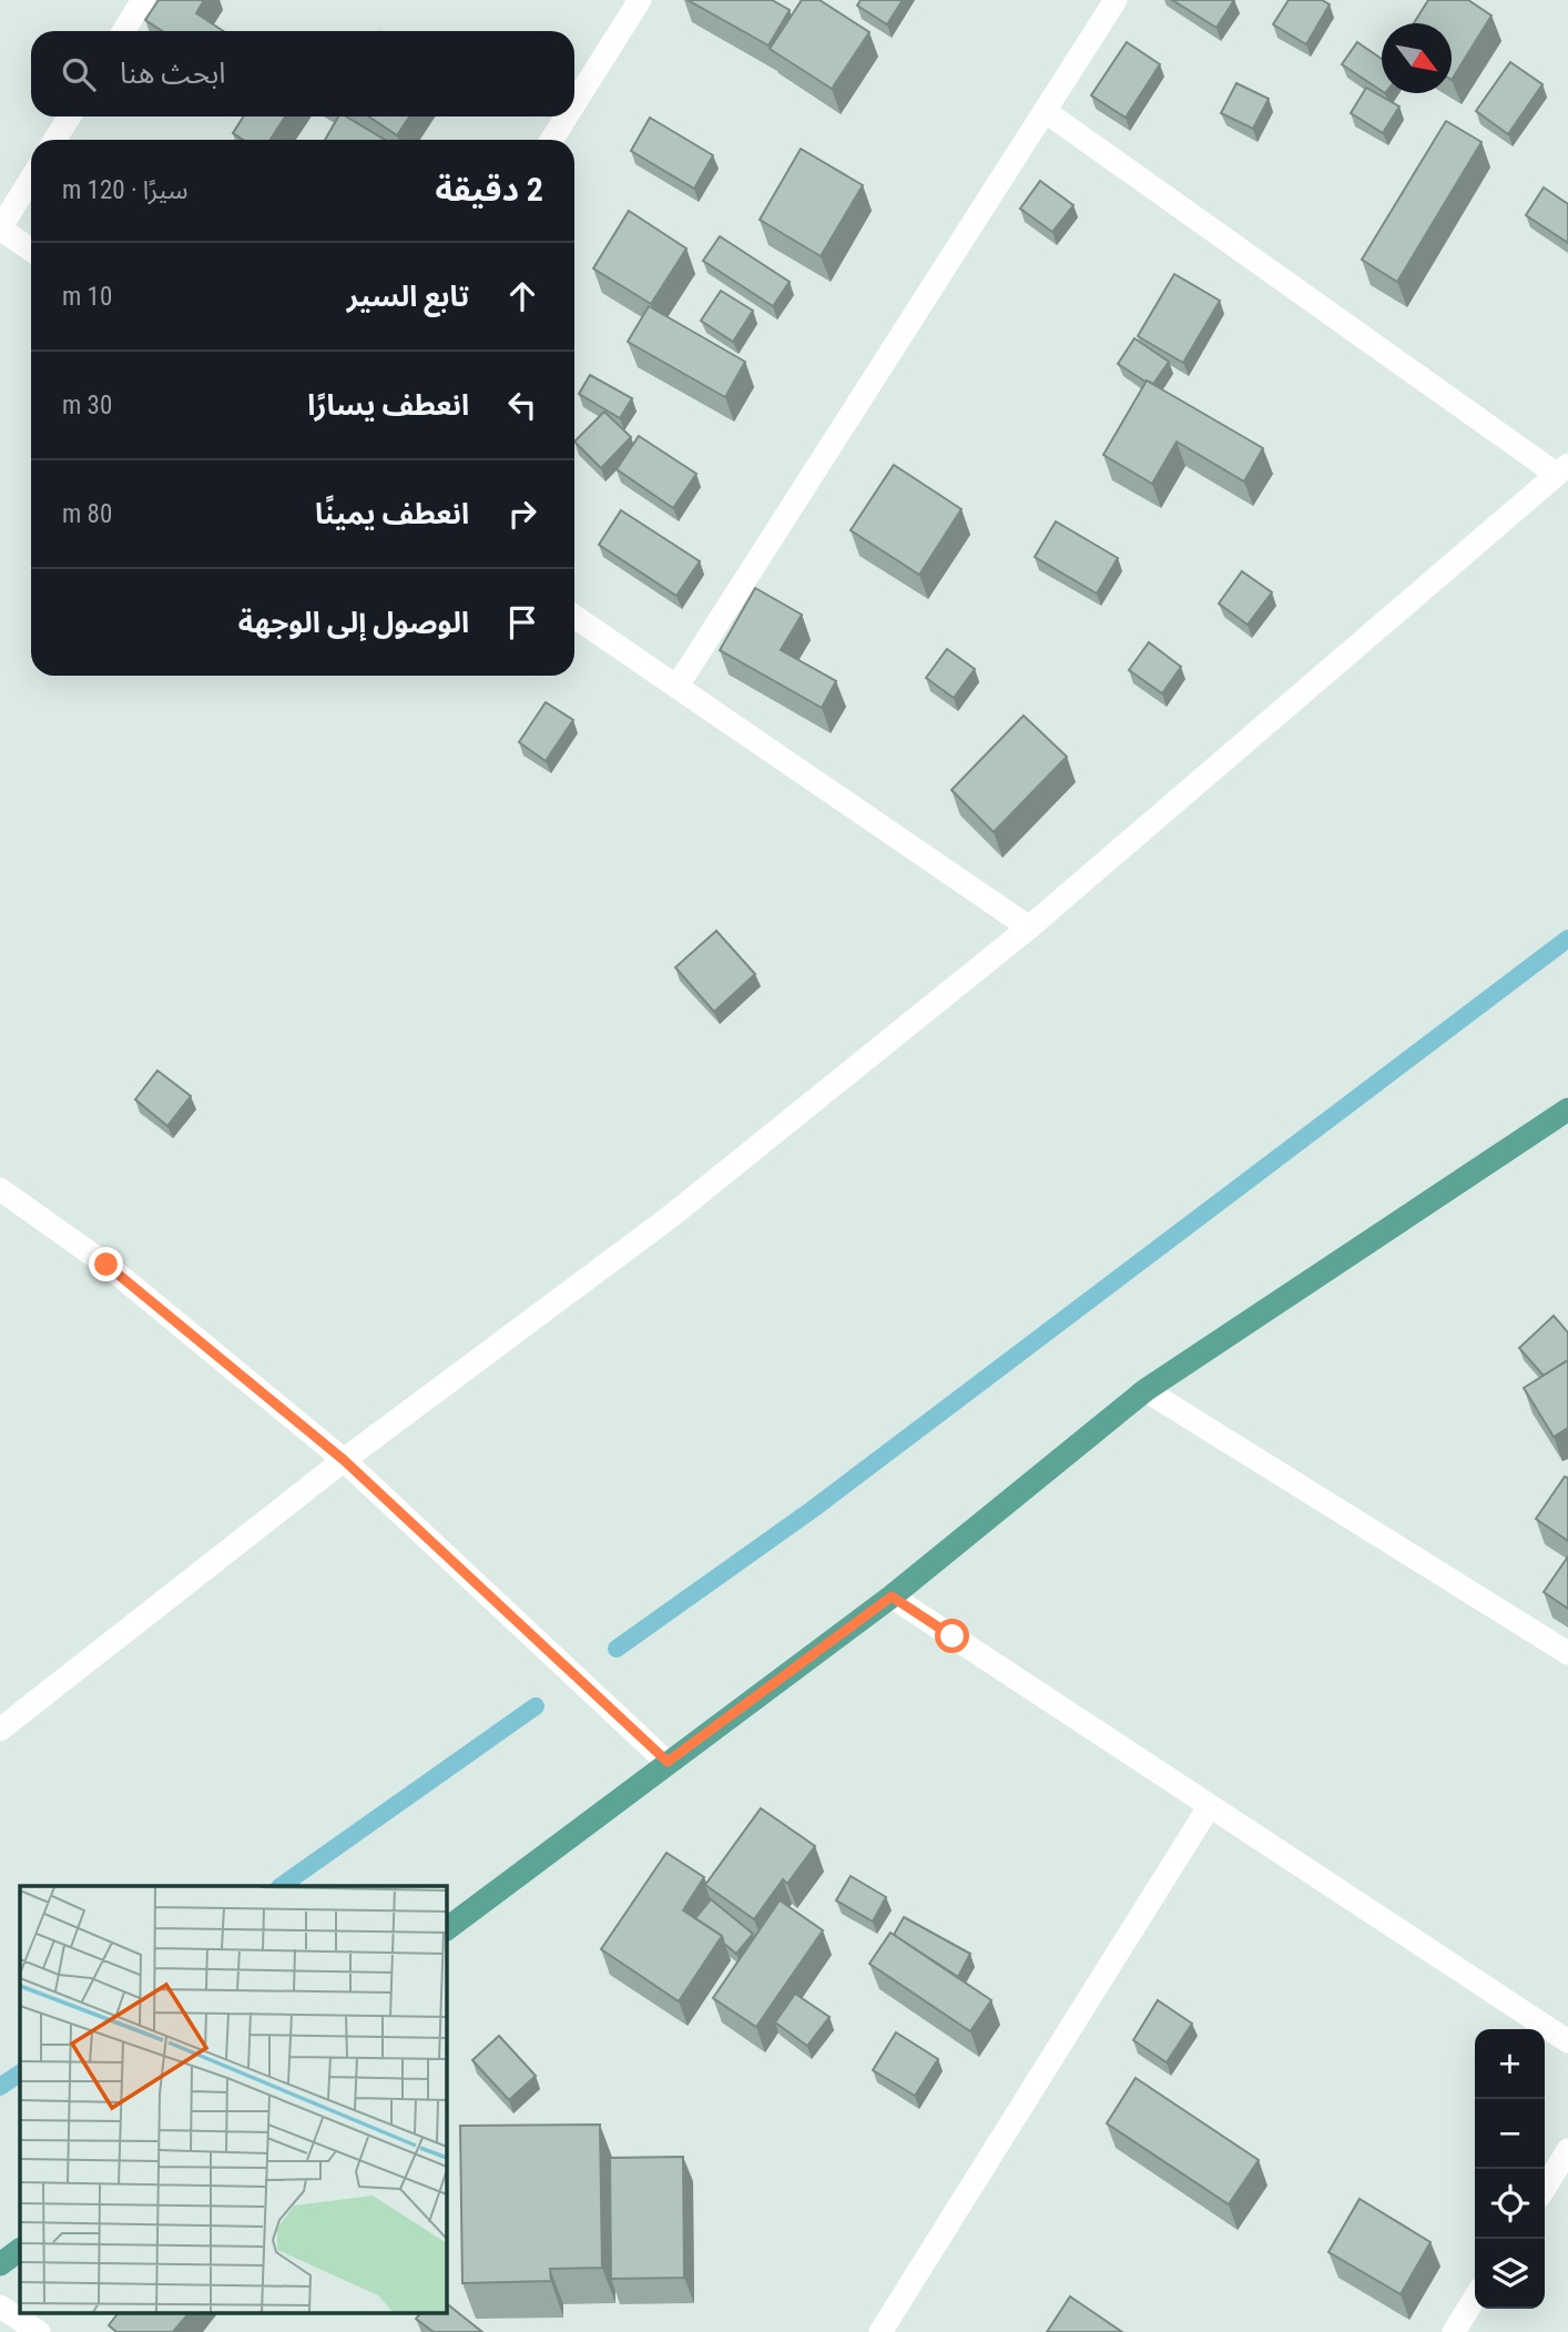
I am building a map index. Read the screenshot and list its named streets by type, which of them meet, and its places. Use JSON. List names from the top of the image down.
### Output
{
  "north": "bottom right",
  "page": {
    "search": "ابحث هنا",
    "heading": ["2 دقيقة", "سيرًا · 120 m"],
    "list": [
      ["تابع السير", "10 m"],
      ["انعطف يسارًا", "30 m"],
      ["انعطف يمينًا", "80 m"],
      "الوصول إلى الوجهة"
    ],
    "map_buttons": ["+", "−"]
  }
}
